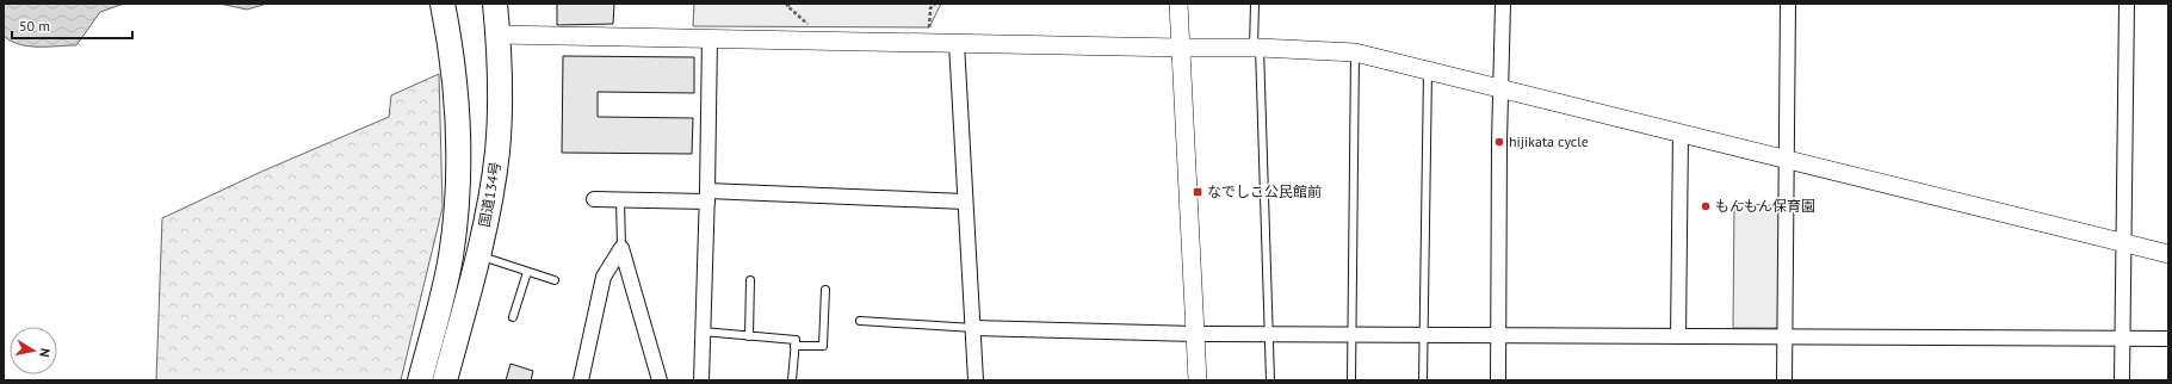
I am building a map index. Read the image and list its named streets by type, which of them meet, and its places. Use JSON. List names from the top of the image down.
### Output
{
  "streets": {
    "highway": ["国道134号"]
  },
  "places": {
    "other": ["hijikata cycle", "もんもん保育園"],
    "transit": ["なでしこ公民館前"]
  },
  "scale_bar": "50 m",
  "north": "right"
}
